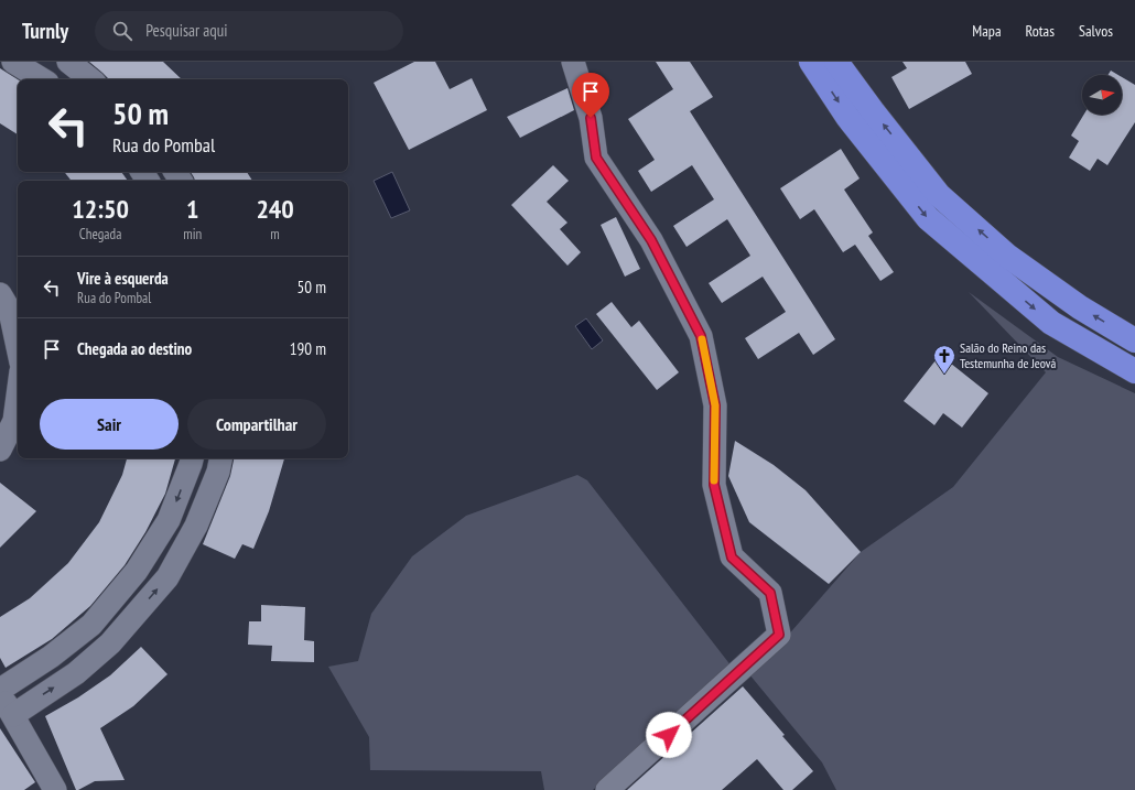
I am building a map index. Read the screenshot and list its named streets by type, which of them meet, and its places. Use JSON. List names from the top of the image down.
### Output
{
  "places": {
    "church": ["Salão do Reino das Testemunha de Jeová"]
  },
  "north": "right",
  "page": {
    "header": "Turnly",
    "search": "Pesquisar aqui",
    "nav": ["Mapa", "Rotas", "Salvos"],
    "turn": ["50 m", "Rua do Pombal"],
    "eta": [
      "12:50",
      "Chegada",
      "1",
      "min",
      "240",
      "m"
    ],
    "list": [
      {
        "name": "Vire à esquerda",
        "note": "Rua do Pombal",
        "value": "50 m"
      },
      {
        "name": "Chegada ao destino",
        "value": "190 m"
      }
    ],
    "buttons": ["Sair", "Compartilhar"]
  }
}
